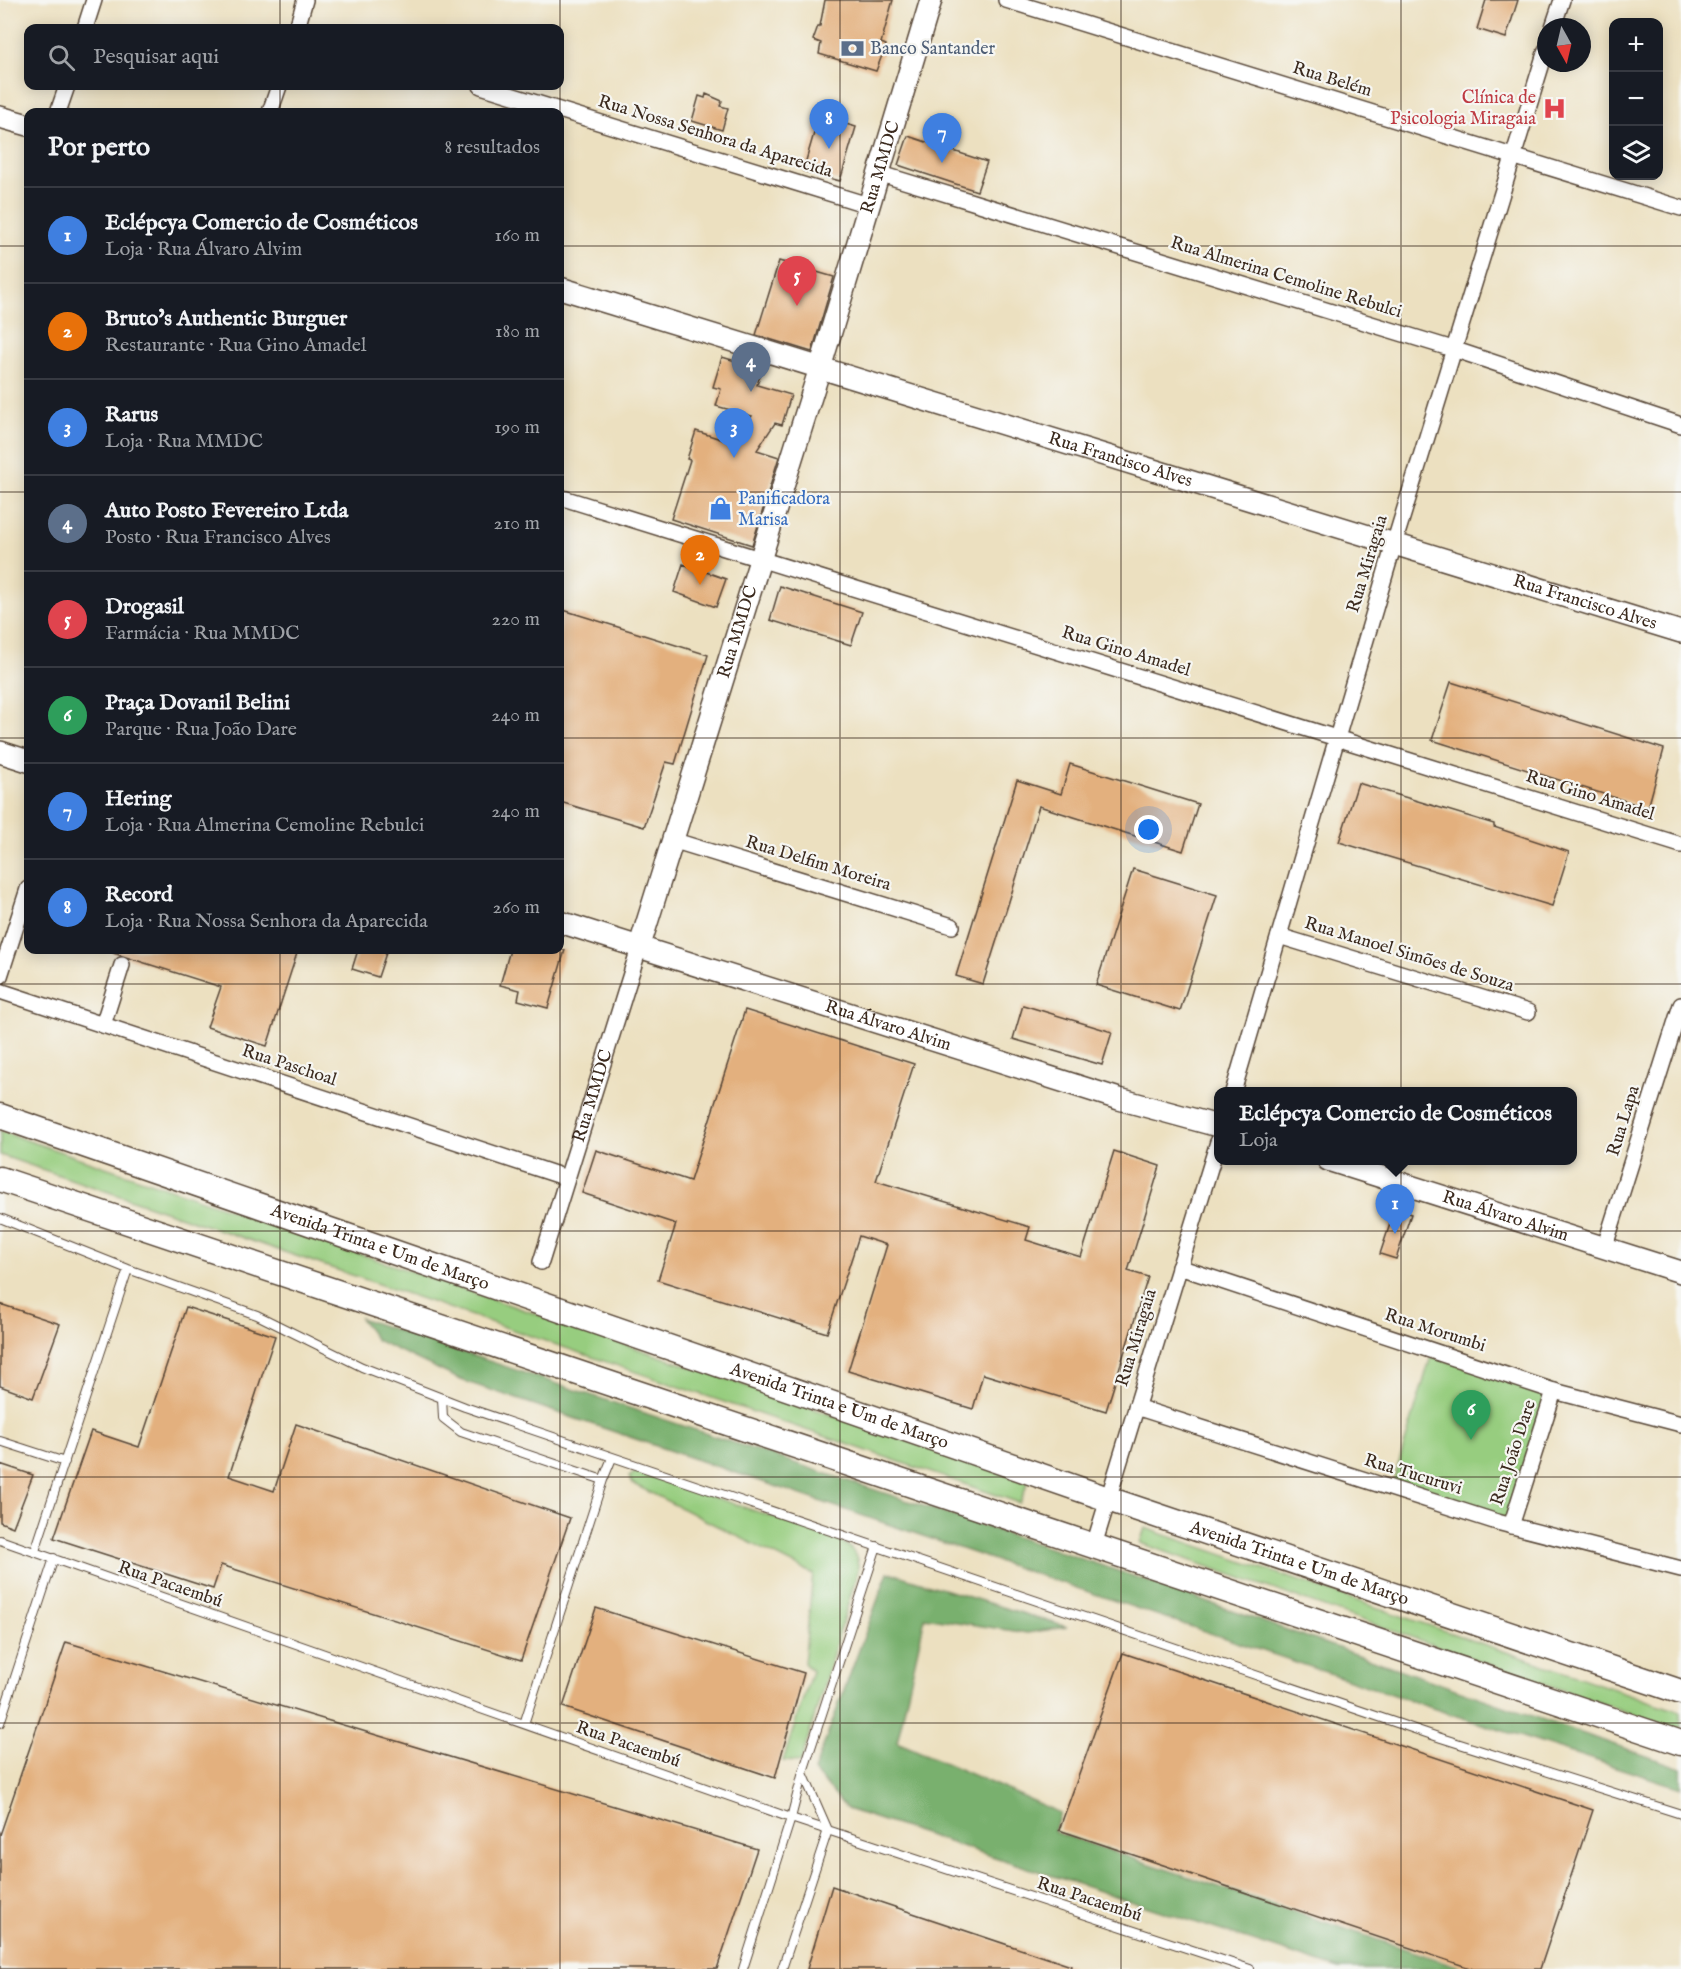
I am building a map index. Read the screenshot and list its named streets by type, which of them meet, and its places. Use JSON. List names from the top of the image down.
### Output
{
  "streets": {
    "main road": ["Avenida Trinta e Um de Março"],
    "street": [
      "Rua Belém",
      "Rua Nossa Senhora da Aparecida",
      "Rua MMDC",
      "Rua Almerina Cemoline Rebulci",
      "Rua Francisco Alves",
      "Rua Miragaia",
      "Rua Gino Amadel",
      "Rua Delfim Moreira",
      "Rua Manoel Simões de Souza",
      "Rua Álvaro Alvim",
      "Rua Paschoal",
      "Rua Lapa",
      "Rua Morumbi",
      "Rua João Dare",
      "Rua Tucuruvi"
    ],
    "lane": ["Rua Pacaembú"]
  },
  "crossings": [
    ["Rua Belém", "Rua Miragaia"],
    ["Rua Nossa Senhora da Aparecida", "Rua MMDC"],
    ["Rua MMDC", "Rua Almerina Cemoline Rebulci"],
    ["Rua MMDC", "Rua Francisco Alves"],
    ["Rua MMDC", "Rua Gino Amadel"],
    ["Rua MMDC", "Rua Delfim Moreira"],
    ["Rua MMDC", "Rua Álvaro Alvim"],
    ["Rua MMDC", "Rua Paschoal"],
    ["Rua Almerina Cemoline Rebulci", "Rua Miragaia"],
    ["Rua Francisco Alves", "Rua Miragaia"],
    ["Rua Miragaia", "Rua Gino Amadel"],
    ["Rua Miragaia", "Rua Manoel Simões de Souza"],
    ["Rua Miragaia", "Avenida Trinta e Um de Março"],
    ["Rua Miragaia", "Rua Morumbi"],
    ["Rua Miragaia", "Rua Tucuruvi"],
    ["Rua Álvaro Alvim", "Rua Lapa"],
    ["Rua Morumbi", "Rua João Dare"],
    ["Rua João Dare", "Rua Tucuruvi"]
  ],
  "places": {
    "bank": ["Banco Santander"],
    "hospital": ["Clínica de Psicologia Miragaia"],
    "shop": ["Panificadora Marisa"]
  },
  "north": "bottom",
  "page": {
    "map_buttons": ["+", "−"],
    "search": "Pesquisar aqui",
    "pins": [
      "8",
      "7",
      "5",
      "4",
      "3",
      "2",
      "1",
      "6"
    ],
    "heading": ["Por perto", "8 resultados"],
    "list": [
      {
        "mark": "1",
        "name": "Eclépcya Comercio de Cosméticos",
        "note": "Loja · Rua Álvaro Alvim",
        "value": "160 m"
      },
      {
        "mark": "2",
        "name": "Bruto's Authentic Burguer",
        "note": "Restaurante · Rua Gino Amadel",
        "value": "180 m"
      },
      {
        "mark": "3",
        "name": "Rarus",
        "note": "Loja · Rua MMDC",
        "value": "190 m"
      },
      {
        "mark": "4",
        "name": "Auto Posto Fevereiro Ltda",
        "note": "Posto · Rua Francisco Alves",
        "value": "210 m"
      },
      {
        "mark": "5",
        "name": "Drogasil",
        "note": "Farmácia · Rua MMDC",
        "value": "220 m"
      },
      {
        "mark": "6",
        "name": "Praça Dovanil Belini",
        "note": "Parque · Rua João Dare",
        "value": "240 m"
      },
      {
        "mark": "7",
        "name": "Hering",
        "note": "Loja · Rua Almerina Cemoline Rebulci",
        "value": "240 m"
      },
      {
        "mark": "8",
        "name": "Record",
        "note": "Loja · Rua Nossa Senhora da Aparecida",
        "value": "260 m"
      }
    ],
    "popup": ["Eclépcya Comercio de Cosméticos", "Loja"]
  }
}
